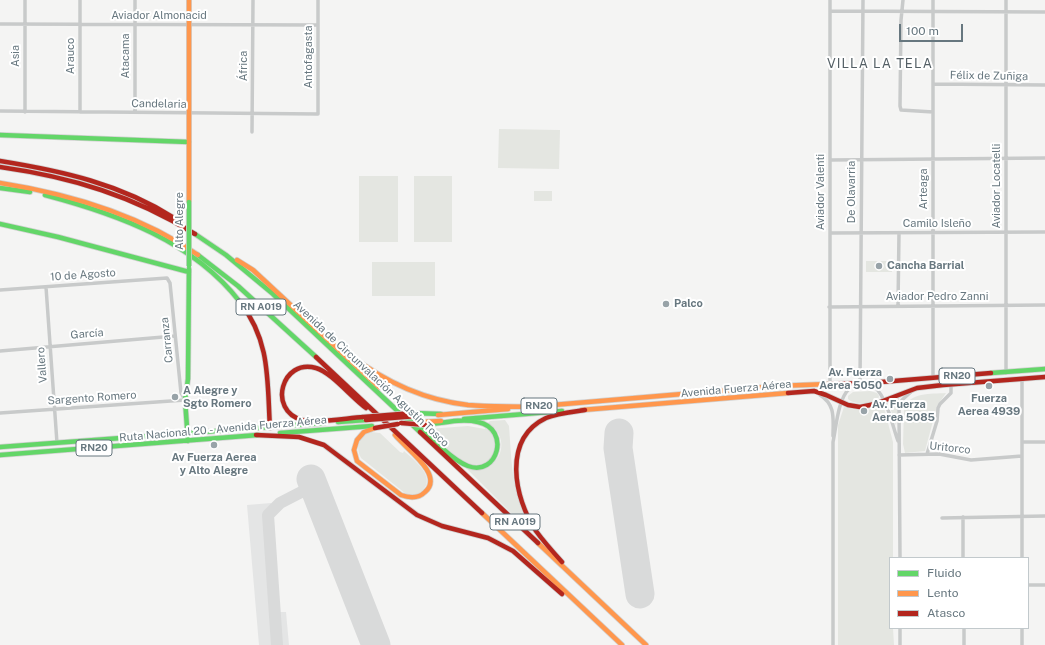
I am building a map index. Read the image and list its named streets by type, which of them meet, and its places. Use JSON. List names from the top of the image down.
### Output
{
  "streets": {
    "main road": [
      "Alto Alegre",
      "RN A019",
      "Avenida de Circunvalación Agustín Tosco",
      "RN20",
      "Avenida Fuerza Aérea",
      "Ruta Nacional 20 - Avenida Fuerza Aérea"
    ],
    "street": [
      "Aviador Almonacid",
      "Asia",
      "Arauco",
      "Atacama",
      "Antofagasta",
      "África",
      "Félix de Zuñiga",
      "Candelaria",
      "Aviador Locatelli",
      "Arteaga",
      "Aviador Valenti",
      "De Olavarria",
      "Camilo Isleño",
      "10 de Agosto",
      "Aviador Pedro Zanni",
      "García",
      "Carranza",
      "Vallero",
      "Sargento Romero",
      "Uritorco"
    ]
  },
  "crossings": [
    ["Aviador Almonacid", "Asia"],
    ["Aviador Almonacid", "Arauco"],
    ["Aviador Almonacid", "Atacama"],
    ["Aviador Almonacid", "Antofagasta"],
    ["Aviador Almonacid", "África"],
    ["Aviador Almonacid", "Alto Alegre"],
    ["Asia", "Candelaria"],
    ["Arauco", "Candelaria"],
    ["Atacama", "Candelaria"],
    ["Antofagasta", "Candelaria"],
    ["África", "Candelaria"],
    ["Félix de Zuñiga", "Aviador Locatelli"],
    ["Félix de Zuñiga", "Arteaga"],
    ["Candelaria", "Alto Alegre"],
    ["Aviador Locatelli", "Camilo Isleño"],
    ["Aviador Locatelli", "Aviador Pedro Zanni"],
    ["Aviador Locatelli", "Avenida Fuerza Aérea"],
    ["Arteaga", "Camilo Isleño"],
    ["Arteaga", "Aviador Pedro Zanni"],
    ["Arteaga", "Avenida Fuerza Aérea"],
    ["Aviador Valenti", "Camilo Isleño"],
    ["Aviador Valenti", "Aviador Pedro Zanni"],
    ["Aviador Valenti", "Avenida Fuerza Aérea"],
    ["De Olavarria", "Camilo Isleño"],
    ["De Olavarria", "Aviador Pedro Zanni"],
    ["De Olavarria", "Avenida Fuerza Aérea"],
    ["Alto Alegre", "Carranza"],
    ["Alto Alegre", "Sargento Romero"],
    ["Alto Alegre", "Ruta Nacional 20 - Avenida Fuerza Aérea"],
    ["10 de Agosto", "Carranza"],
    ["10 de Agosto", "Vallero"],
    ["García", "Carranza"],
    ["García", "Vallero"],
    ["Carranza", "Sargento Romero"],
    ["Vallero", "Sargento Romero"],
    ["Vallero", "Ruta Nacional 20 - Avenida Fuerza Aérea"],
    ["Avenida Fuerza Aérea", "Ruta Nacional 20 - Avenida Fuerza Aérea"]
  ],
  "districts": ["VILLA LA TELA"],
  "places": [
    "Cancha Barrial",
    "Palco",
    "Av. Fuerza Aerea 5050",
    "Fuerza Aerea 4939",
    "A Alegre y Sgto Romero",
    "Av. Fuerza Aerea 5085",
    "Av Fuerza Aerea y Alto Alegre"
  ],
  "legend": ["Fluido", "Lento", "Atasco"],
  "scale_bar": "100 m"
}
